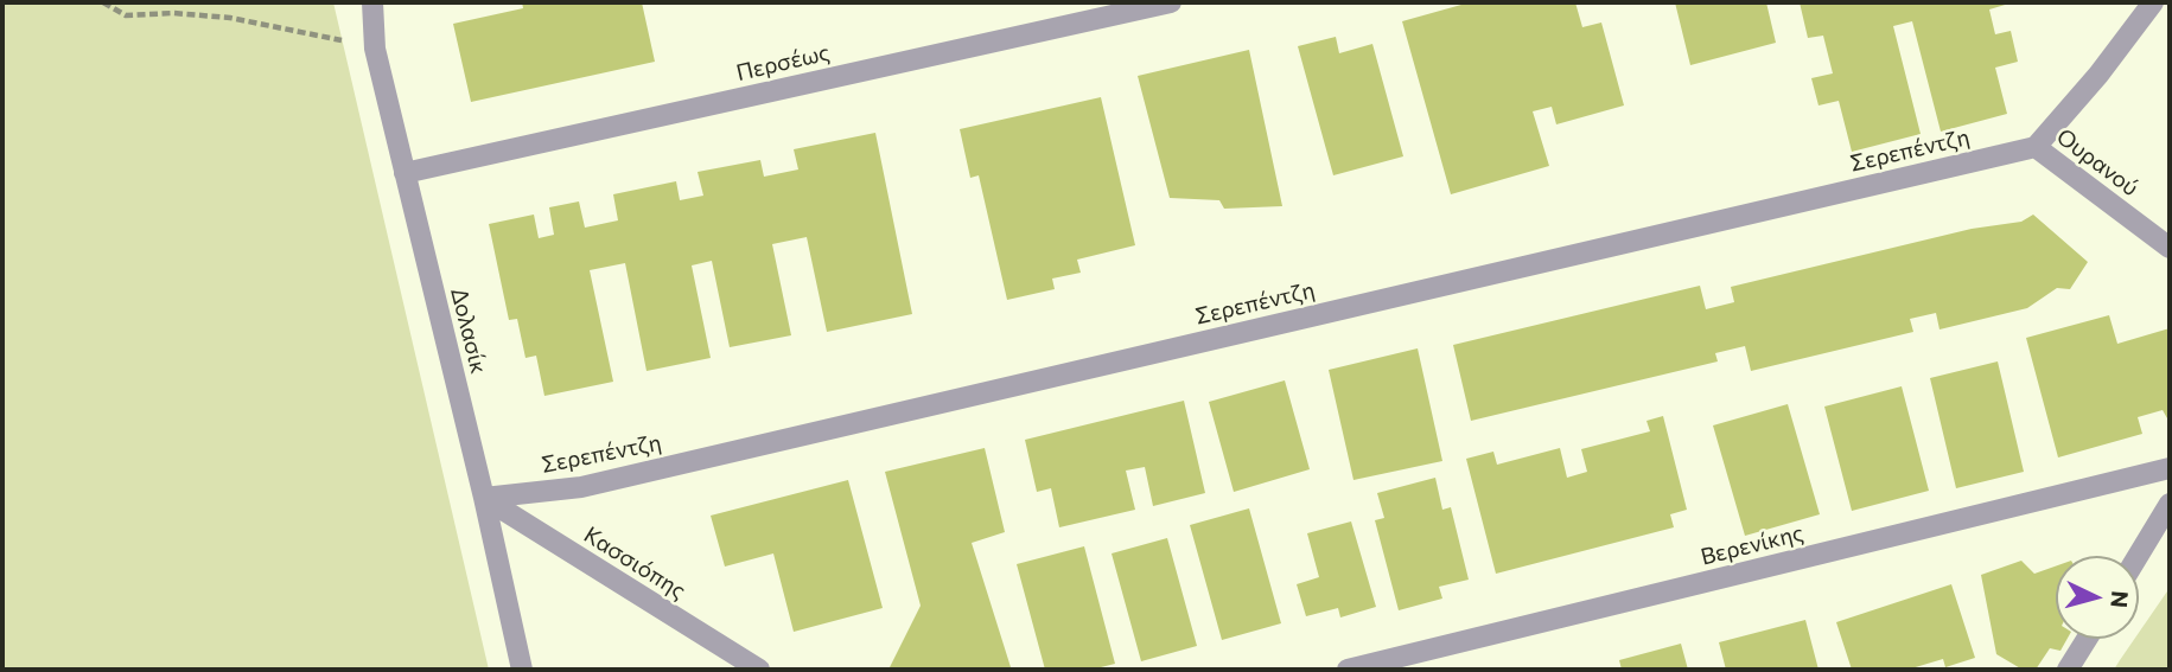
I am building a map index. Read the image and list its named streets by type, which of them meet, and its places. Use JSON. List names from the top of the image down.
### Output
{
  "streets": {
    "street": [
      "Περσέως",
      "Σερεπέντζη",
      "Ουρανού",
      "Δολασίκ",
      "Βερενίκης",
      "Κασσιόπης"
    ]
  },
  "crossings": [
    ["Περσέως", "Δολασίκ"],
    ["Σερεπέντζη", "Ουρανού"],
    ["Σερεπέντζη", "Δολασίκ"],
    ["Σερεπέντζη", "Κασσιόπης"],
    ["Δολασίκ", "Κασσιόπης"]
  ],
  "north": "right"
}
